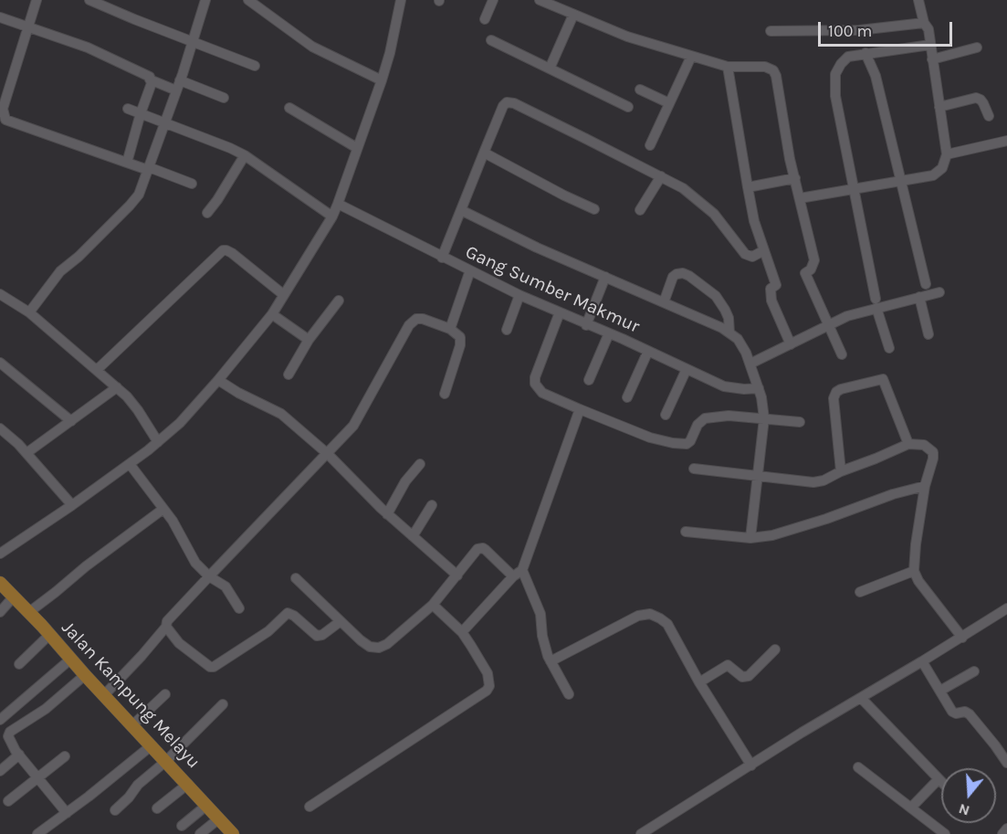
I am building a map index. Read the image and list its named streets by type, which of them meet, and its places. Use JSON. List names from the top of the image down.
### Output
{
  "streets": {
    "main road": ["Jalan Kampung Melayu"],
    "street": ["Gang Sumber Makmur"]
  },
  "scale_bar": "100 m",
  "north": "bottom"
}
